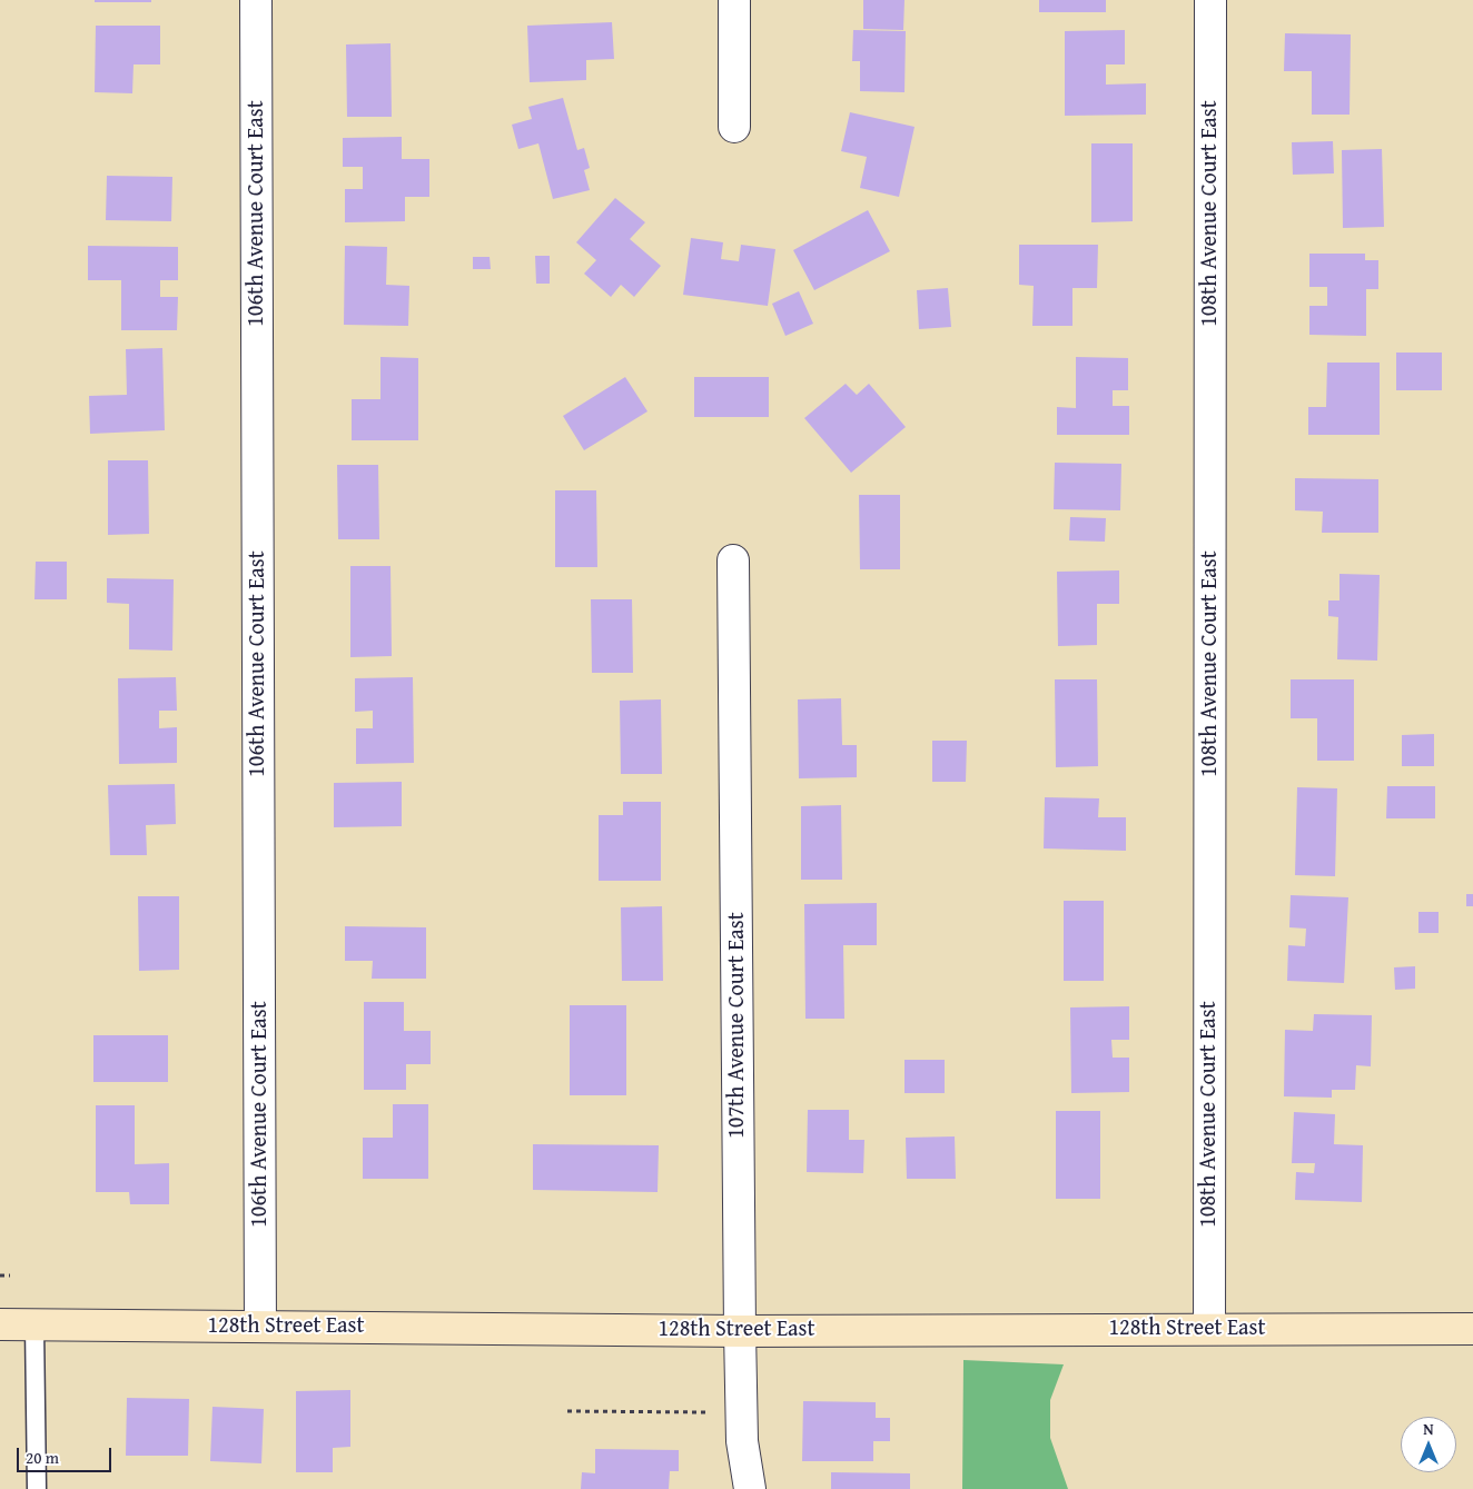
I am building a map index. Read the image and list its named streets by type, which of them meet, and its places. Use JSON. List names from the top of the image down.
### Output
{
  "streets": {
    "street": [
      "106th Avenue Court East",
      "108th Avenue Court East",
      "107th Avenue Court East",
      "128th Street East"
    ]
  },
  "crossings": [
    ["106th Avenue Court East", "128th Street East"],
    ["108th Avenue Court East", "128th Street East"],
    ["107th Avenue Court East", "128th Street East"]
  ],
  "scale_bar": "20 m",
  "north": "top"
}
